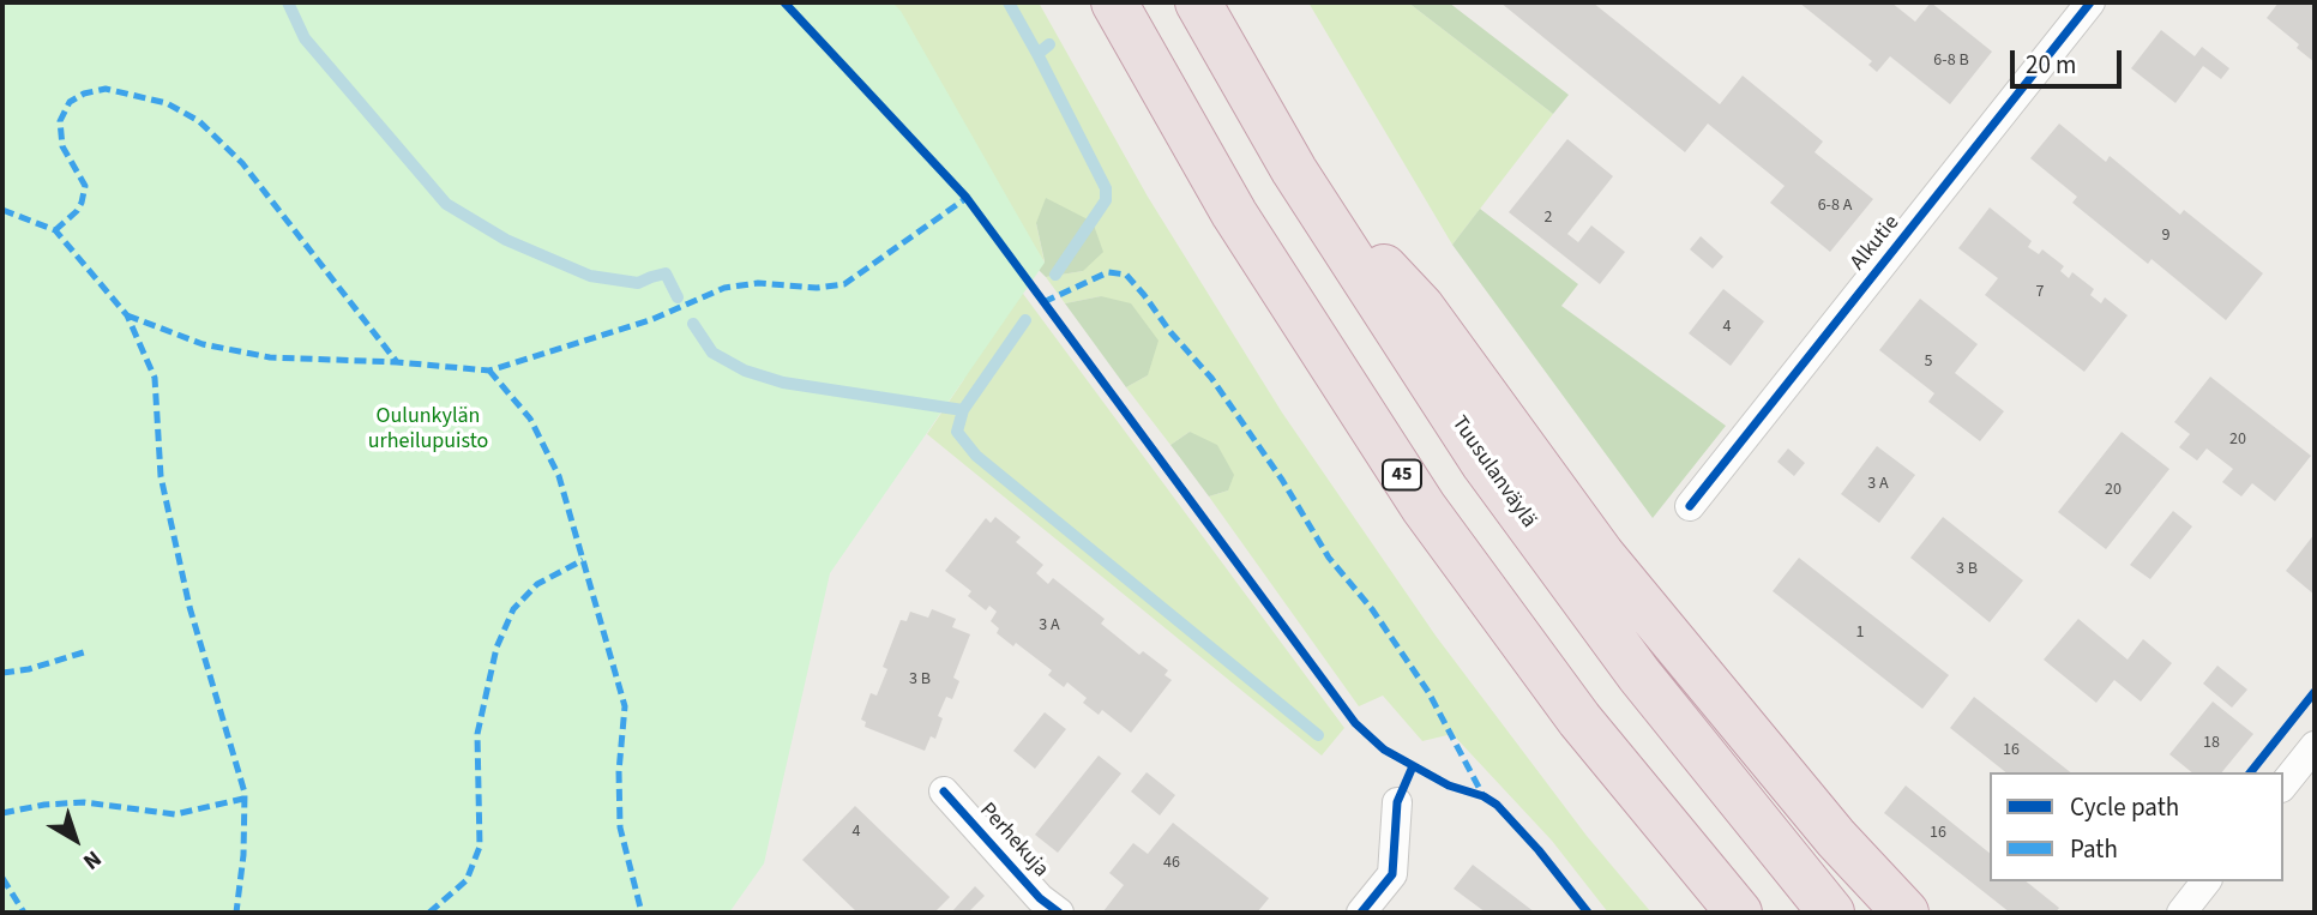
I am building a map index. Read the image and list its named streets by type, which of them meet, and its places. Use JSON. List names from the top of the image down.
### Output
{
  "streets": {
    "highway": ["Tuusulanväylä", "45"],
    "street": ["Alkutie", "Perhekuja"]
  },
  "parks": ["Oulunkylän urheilupuisto"],
  "house_numbers": [
    "6-8 B",
    "6-8 A",
    "2",
    "9",
    "7",
    "4",
    "5",
    "20",
    "3 A",
    "20",
    "3 B",
    "3 A",
    "1",
    "3 B",
    "18",
    "16",
    "4",
    "16",
    "46"
  ],
  "legend": ["Cycle path", "Path"],
  "scale_bar": "20 m",
  "north": "bottom right"
}
